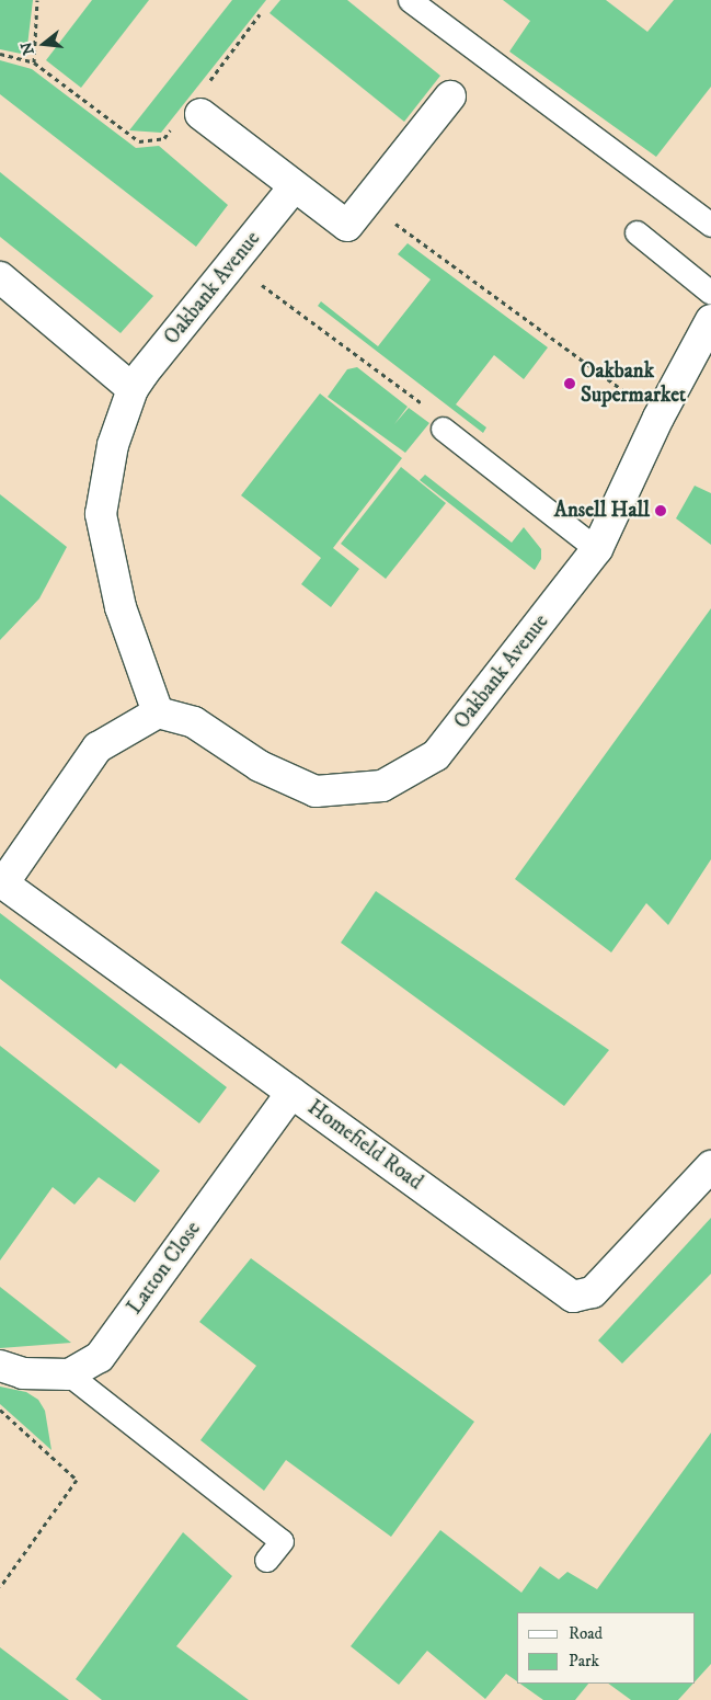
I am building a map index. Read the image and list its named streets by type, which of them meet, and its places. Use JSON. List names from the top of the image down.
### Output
{
  "streets": {
    "street": ["Oakbank Avenue", "Homefield Road", "Latton Close"]
  },
  "crossings": [
    ["Homefield Road", "Latton Close"]
  ],
  "places": ["Oakbank Supermarket", "Ansell Hall"],
  "legend": ["Road", "Park"],
  "north": "left"
}
